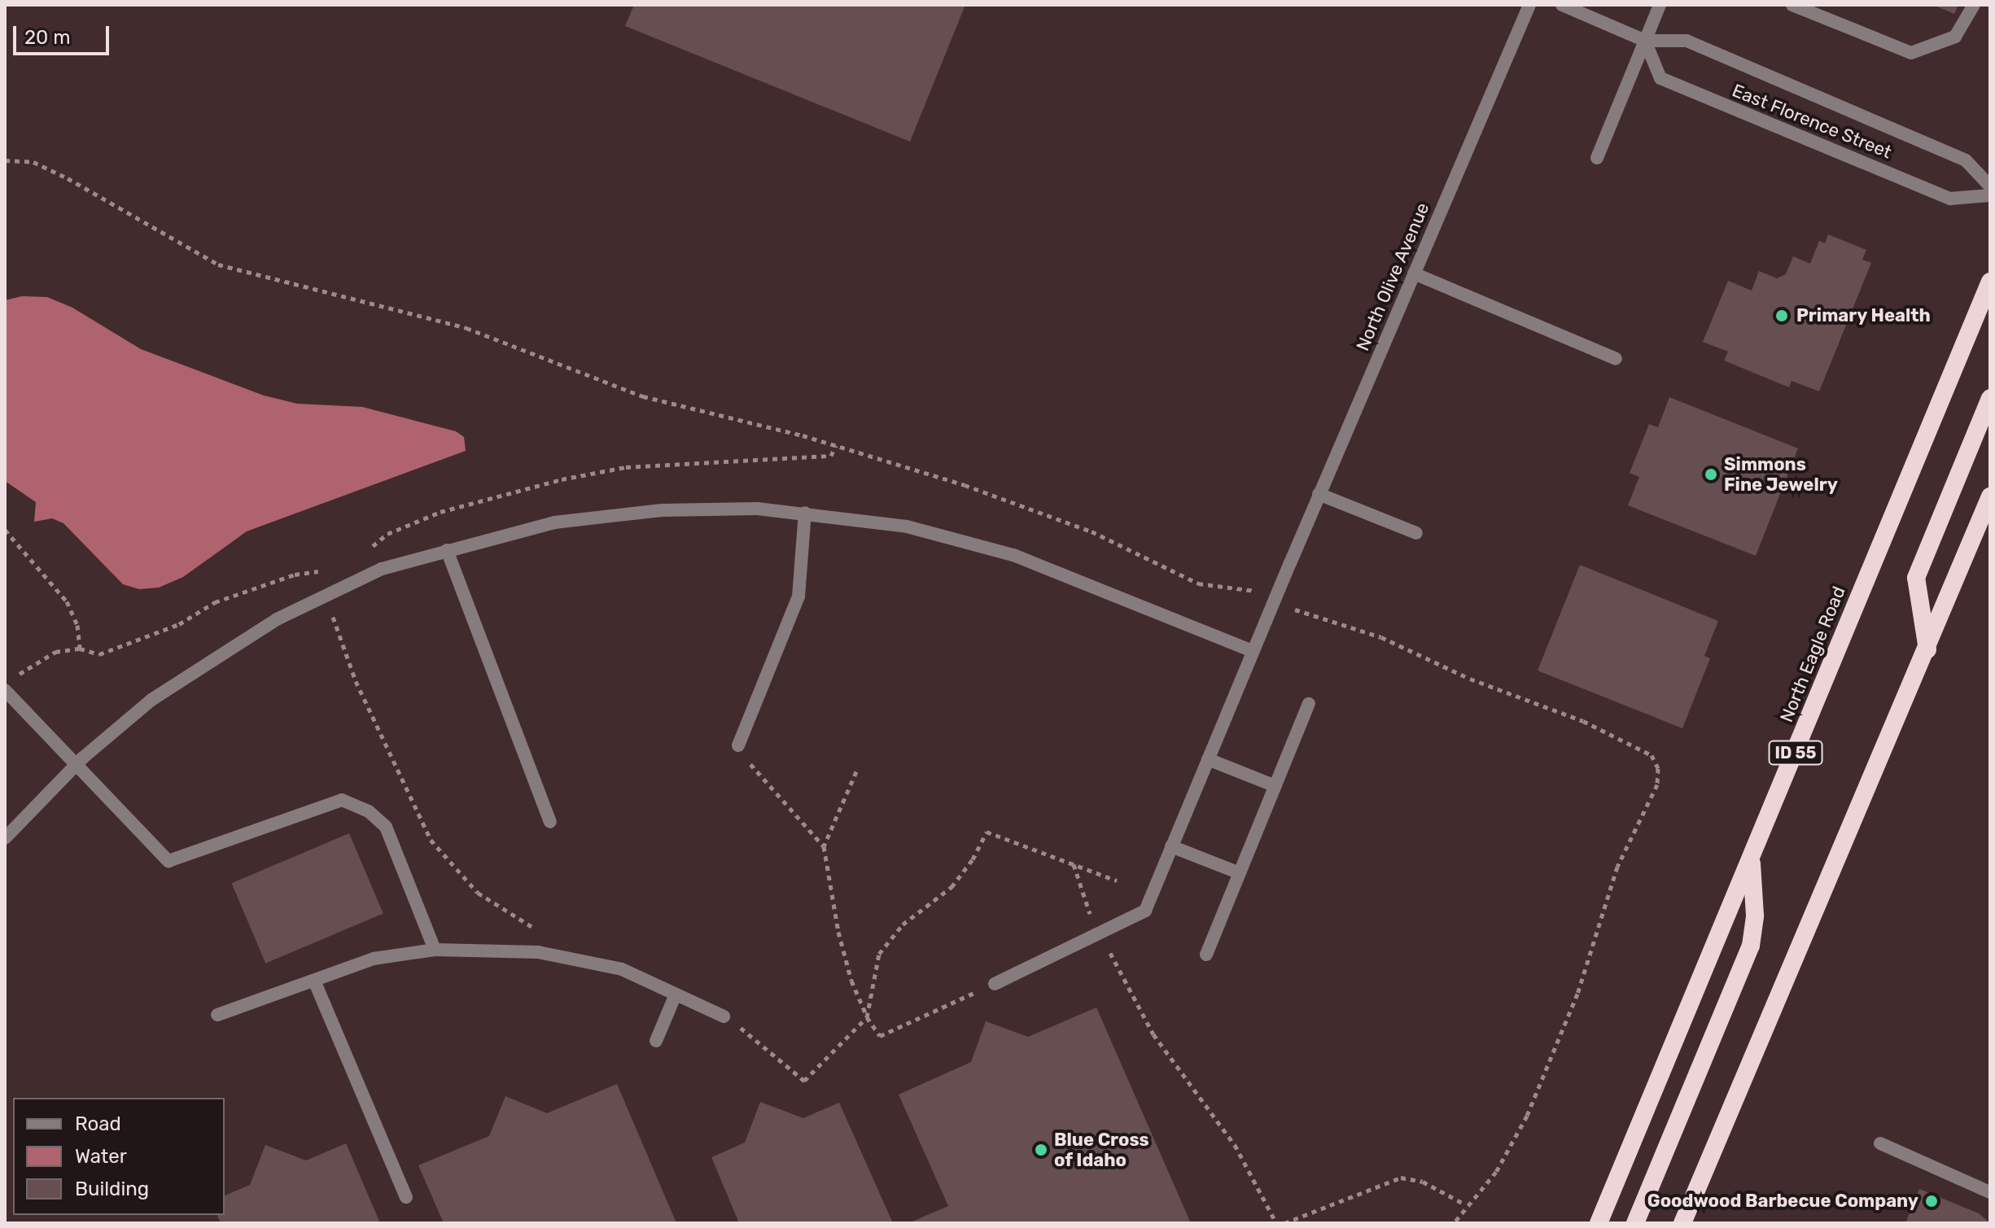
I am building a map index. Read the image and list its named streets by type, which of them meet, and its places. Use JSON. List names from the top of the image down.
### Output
{
  "streets": {
    "highway": ["North Eagle Road", "ID 55"],
    "street": ["East Florence Street", "North Olive Avenue"]
  },
  "places": [
    "Primary Health",
    "Simmons Fine Jewelry",
    "Blue Cross of Idaho",
    "Goodwood Barbecue Company"
  ],
  "legend": ["Road", "Water", "Building"],
  "scale_bar": "20 m"
}
